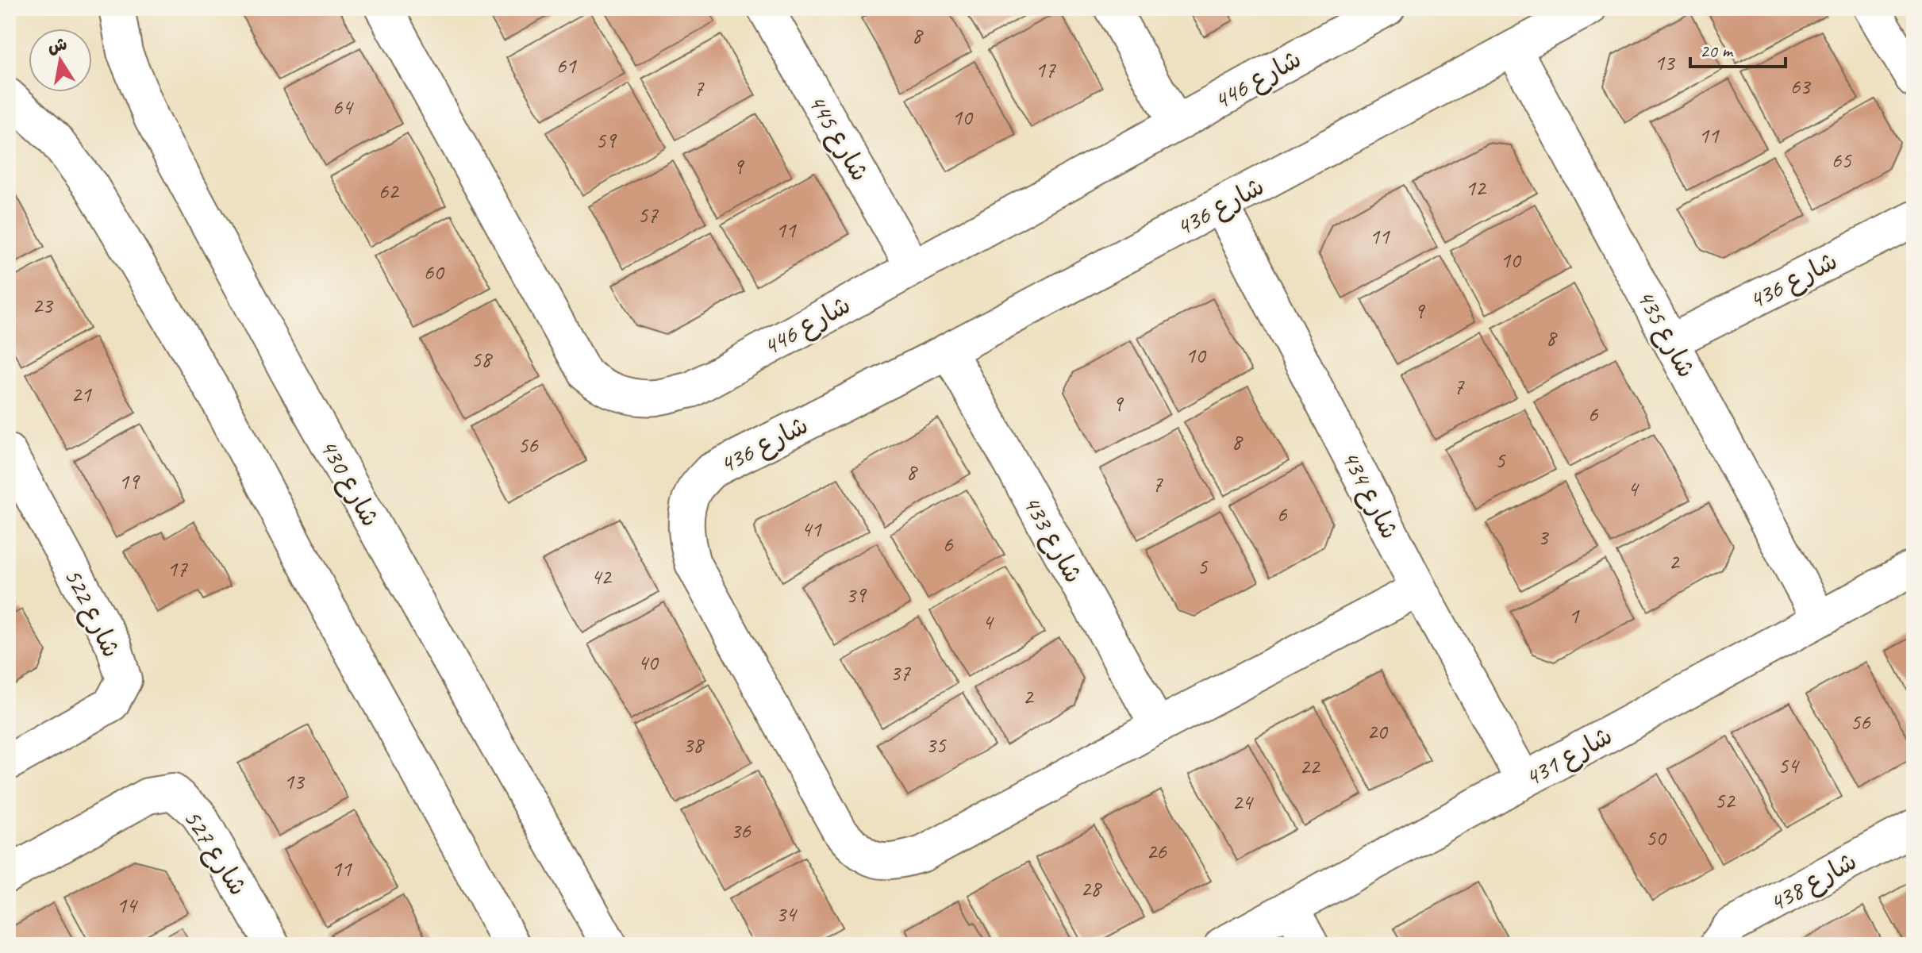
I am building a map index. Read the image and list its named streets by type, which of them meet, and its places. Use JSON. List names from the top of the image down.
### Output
{
  "streets": {
    "street": [
      "شارع 446",
      "شارع 445",
      "شارع 436",
      "شارع 435",
      "شارع 430",
      "شارع 434",
      "شارع 433",
      "شارع 522",
      "شارع 431",
      "شارع 527",
      "شارع 438"
    ]
  },
  "crossings": [
    ["شارع 446", "شارع 445"],
    ["شارع 436", "شارع 435"],
    ["شارع 436", "شارع 434"],
    ["شارع 436", "شارع 433"],
    ["شارع 435", "شارع 431"],
    ["شارع 434", "شارع 431"]
  ],
  "house_numbers": [
    "8",
    "13",
    "61",
    "17",
    "63",
    "7",
    "64",
    "10",
    "11",
    "59",
    "65",
    "9",
    "12",
    "62",
    "57",
    "11",
    "11",
    "10",
    "60",
    "23",
    "9",
    "8",
    "10",
    "58",
    "7",
    "21",
    "9",
    "6",
    "8",
    "56",
    "5",
    "8",
    "19",
    "7",
    "4",
    "6",
    "41",
    "3",
    "6",
    "2",
    "5",
    "17",
    "42",
    "39",
    "1",
    "4",
    "40",
    "37",
    "2",
    "56",
    "20",
    "38",
    "35",
    "54",
    "22",
    "13",
    "52",
    "24",
    "36",
    "50",
    "26",
    "11",
    "28",
    "14",
    "34"
  ],
  "scale_bar": "20 m",
  "north": "top"
}
